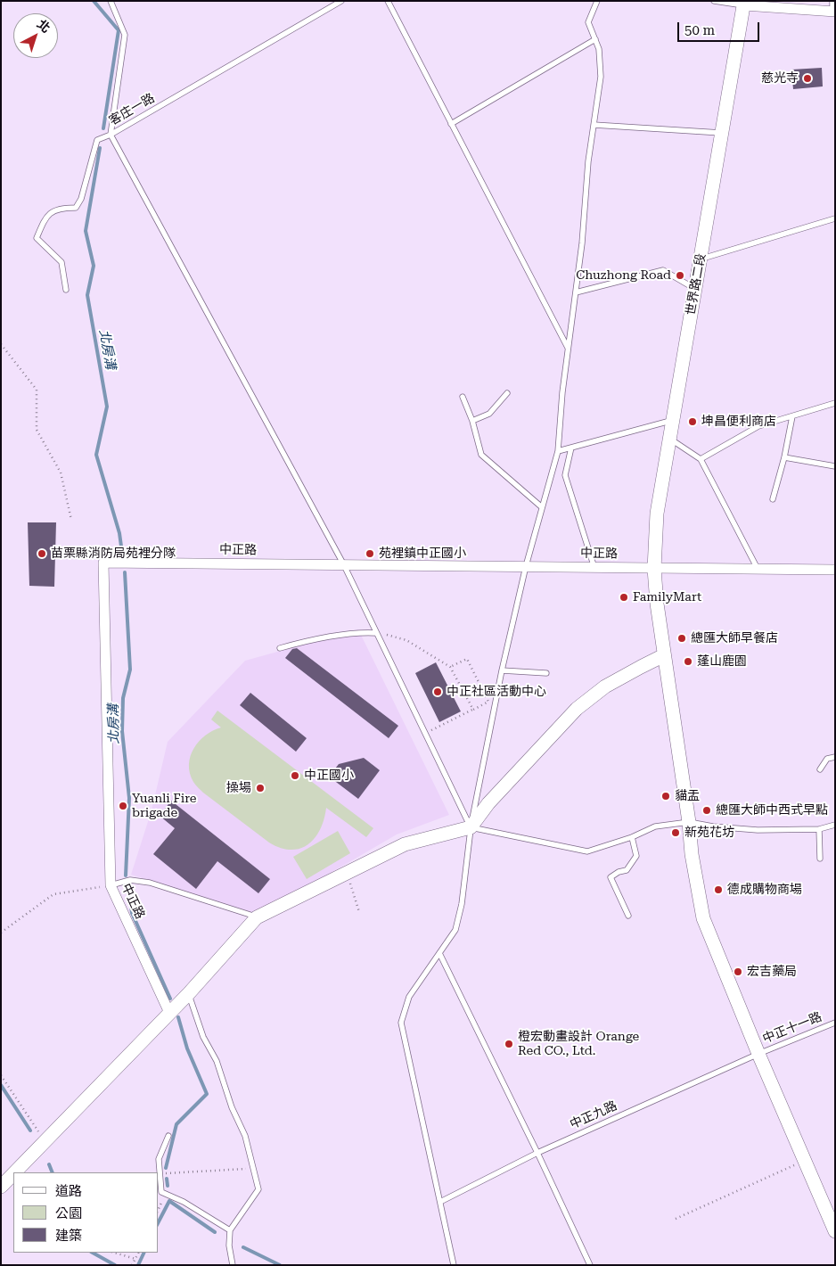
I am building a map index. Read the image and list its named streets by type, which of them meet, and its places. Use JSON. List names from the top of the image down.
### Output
{
  "streets": {
    "main road": ["世界路二段"],
    "street": ["中正路"],
    "lane": ["客庄一路", "中正十一路", "中正九路"]
  },
  "crossings": [
    ["世界路二段", "中正路"],
    ["世界路二段", "中正十一路"],
    ["世界路二段", "中正九路"],
    ["中正十一路", "中正九路"]
  ],
  "water": ["北房溝"],
  "places": [
    "慈光寺",
    "Chuzhong Road",
    "坤昌便利商店",
    "苗栗縣消防局苑裡分隊",
    "苑裡鎮中正國小",
    "FamilyMart",
    "總匯大師早餐店",
    "蓬山鹿園",
    "中正社區活動中心",
    "中正國小",
    "操場",
    "貓盂",
    "Yuanli Fire brigade",
    "總匯大師中西式早點",
    "新苑花坊",
    "德成購物商場",
    "宏吉藥局",
    "橙宏動畫設計 Orange Red CO., Ltd."
  ],
  "legend": ["道路", "公園", "建築"],
  "scale_bar": "50 m",
  "north": "top right"
}
